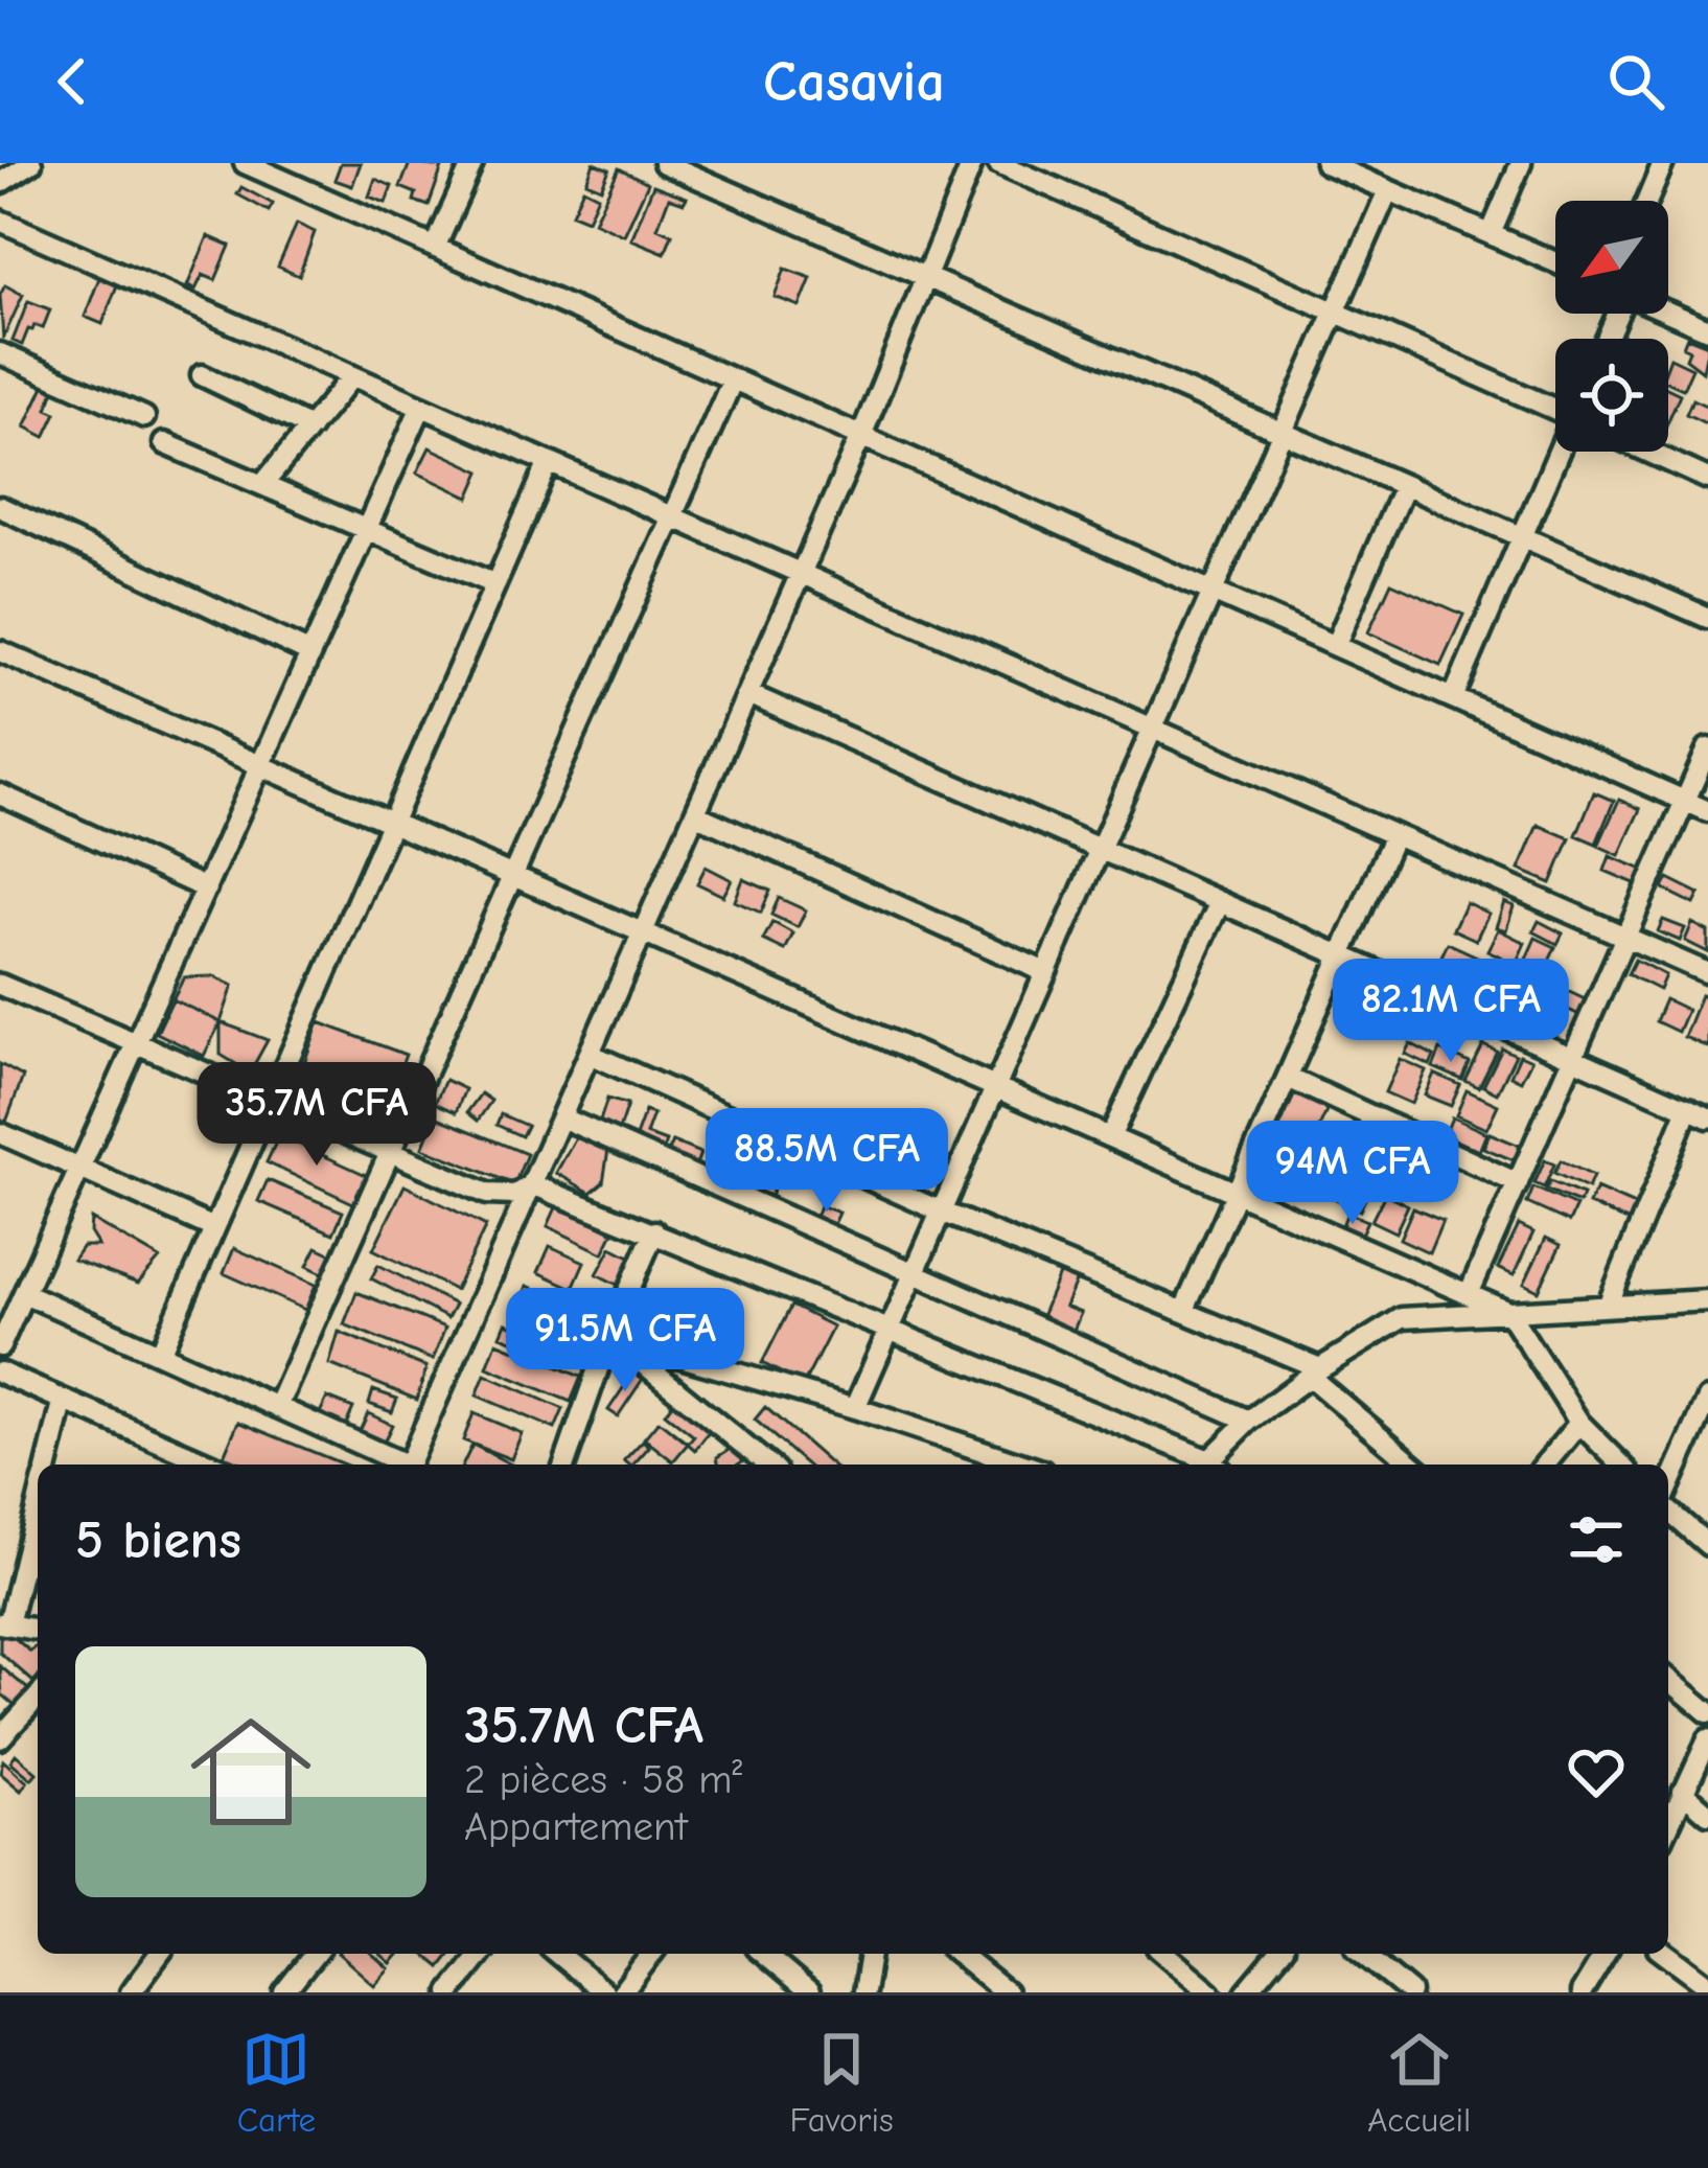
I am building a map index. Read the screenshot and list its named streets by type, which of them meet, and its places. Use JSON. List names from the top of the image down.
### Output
{
  "north": "bottom left",
  "page": {
    "header": "Casavia",
    "price": [
      "82.1M CFA",
      "35.7M CFA",
      "88.5M CFA",
      "94M CFA",
      "91.5M CFA"
    ],
    "heading": "5 biens",
    "list": [
      {
        "name": "35.7M CFA",
        "note": "2 pièces · 58 m² · Appartement"
      }
    ],
    "tabs": ["Carte", "Favoris", "Accueil"]
  }
}
